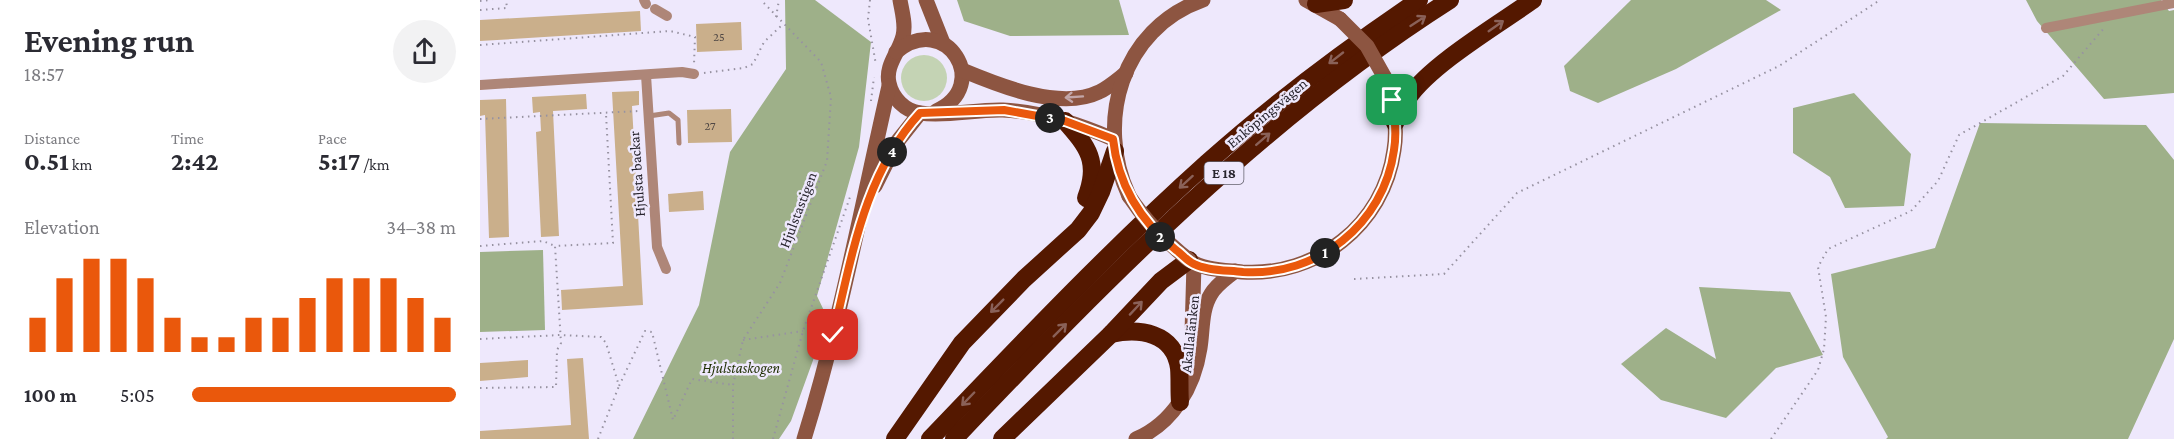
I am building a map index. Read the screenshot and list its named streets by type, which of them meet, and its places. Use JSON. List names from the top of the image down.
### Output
{
  "streets": {
    "highway": ["Enköpingsvägen", "E 18"],
    "main road": ["Akallalänken"],
    "street": ["Hjulsta backar"],
    "path": ["Hjulstastigen"]
  },
  "crossings": [
    ["Enköpingsvägen", "E 18"]
  ],
  "parks": ["Hjulstaskogen"],
  "house_numbers": ["25", "27"],
  "page": {
    "heading": ["Evening run", "18:57"],
    "stats": [
      ["Distance", "0.51 km"],
      ["Time", "2:42"],
      ["Pace", "5:17 /km"]
    ],
    "pins": [
      "3",
      "4",
      "2",
      "1"
    ],
    "chart": ["Elevation", "34–38 m"],
    "list": [
      {
        "name": "100 m",
        "note": "5:05"
      }
    ]
  }
}
